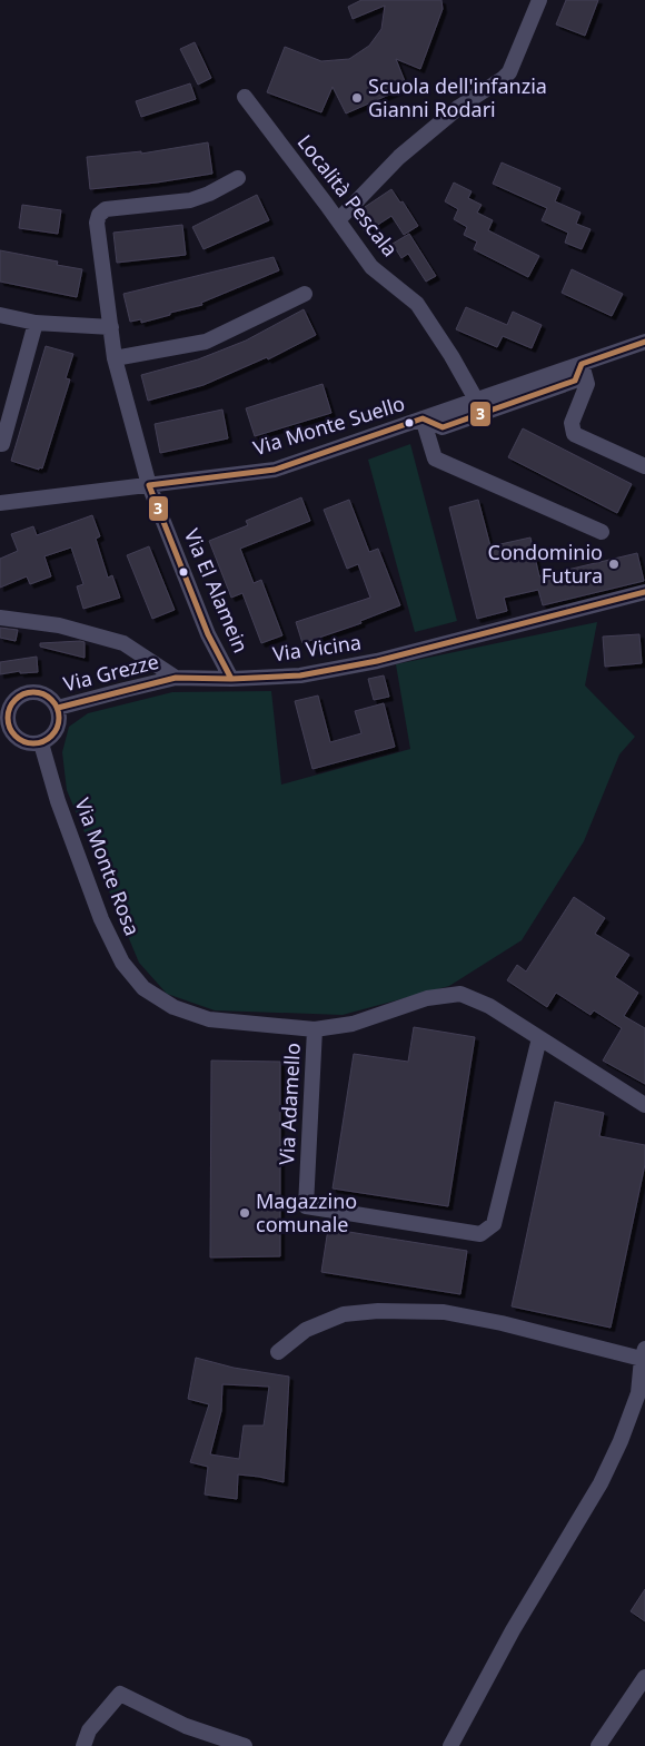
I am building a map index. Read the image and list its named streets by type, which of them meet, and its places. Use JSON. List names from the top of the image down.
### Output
{
  "streets": {
    "street": [
      "Località Pescala",
      "Via Monte Suello",
      "Via El Alamein",
      "Via Vicina",
      "Via Grezze",
      "Via Monte Rosa",
      "Via Adamello"
    ]
  },
  "crossings": [
    ["Località Pescala", "Via Monte Suello"],
    ["Via Monte Suello", "Via El Alamein"],
    ["Via El Alamein", "Via Vicina"],
    ["Via Vicina", "Via Grezze"],
    ["Via Grezze", "Via Monte Rosa"],
    ["Via Monte Rosa", "Via Adamello"]
  ],
  "places": ["Scuola dell'infanzia Gianni Rodari", "Condominio Futura", "Magazzino comunale"],
  "lines": ["transit line 3"]
}
